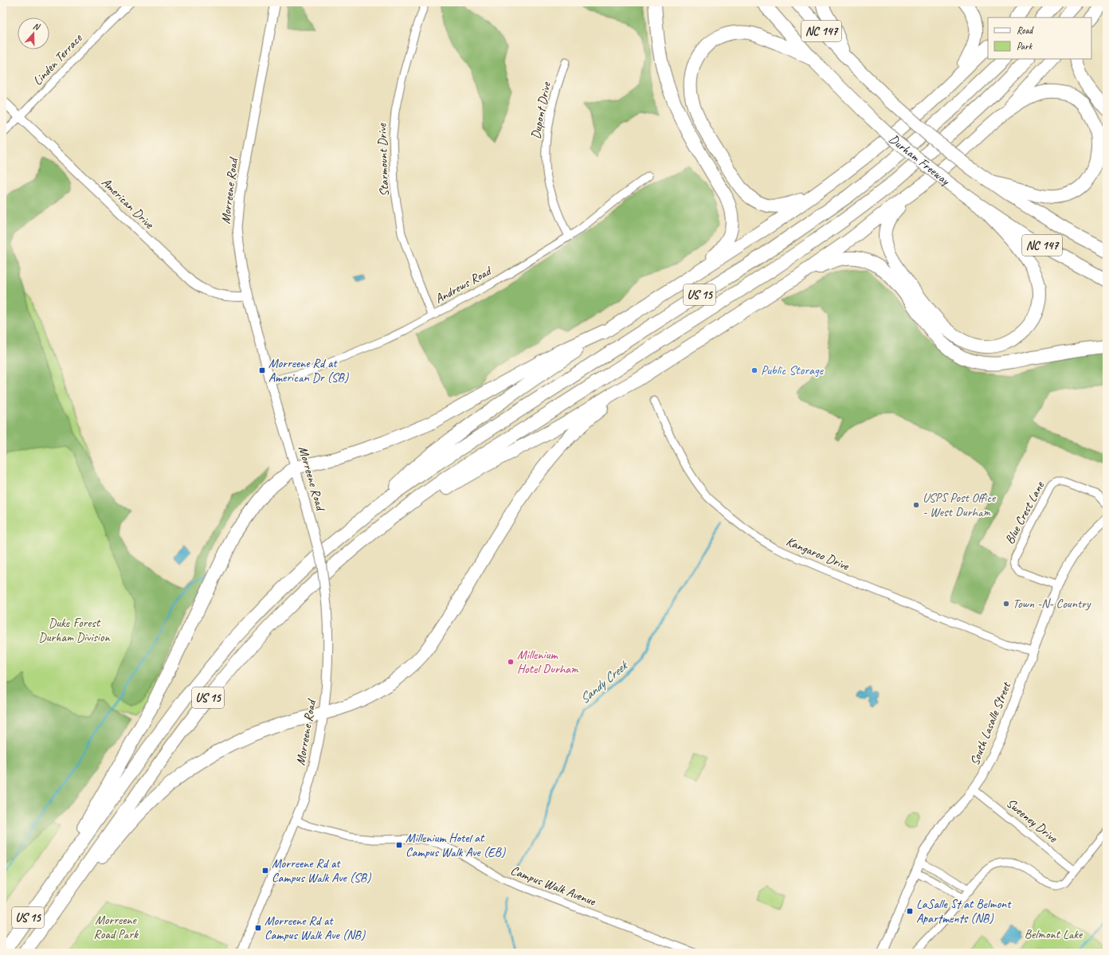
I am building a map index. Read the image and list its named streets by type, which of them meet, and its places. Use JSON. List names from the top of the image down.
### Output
{
  "streets": {
    "highway": ["NC 147", "Durham Freeway", "US 15"],
    "street": [
      "Linden Terrace",
      "Dupont Drive",
      "Starmount Drive",
      "Morreene Road",
      "American Drive",
      "Andrews Road",
      "Blue Crest Lane",
      "Kangaroo Drive",
      "South Lasalle Street",
      "Sweeney Drive",
      "Campus Walk Avenue"
    ]
  },
  "crossings": [
    ["Linden Terrace", "American Drive"],
    ["Dupont Drive", "Andrews Road"],
    ["Starmount Drive", "Andrews Road"],
    ["Morreene Road", "American Drive"],
    ["Morreene Road", "Andrews Road"],
    ["Morreene Road", "Campus Walk Avenue"],
    ["Blue Crest Lane", "South Lasalle Street"],
    ["Kangaroo Drive", "South Lasalle Street"],
    ["South Lasalle Street", "Sweeney Drive"]
  ],
  "water": ["Sandy Creek"],
  "parks": ["Duke Forest Durham Division", "Morreene Road Park", "Belmont Lake"],
  "places": {
    "transit": [
      "Morreene Rd at American Dr (SB)",
      "Millenium Hotel at Campus Walk Ave (EB)",
      "Morreene Rd at Campus Walk Ave (SB)",
      "LaSalle St at Belmont Apartments (NB)",
      "Morreene Rd at Campus Walk Ave (NB)"
    ],
    "other": [
      "Public Storage",
      "USPS Post Office - West Durham",
      "Town -N- Country",
      "Millenium Hotel Durham"
    ]
  },
  "legend": ["Road", "Park"],
  "north": "top"
}
